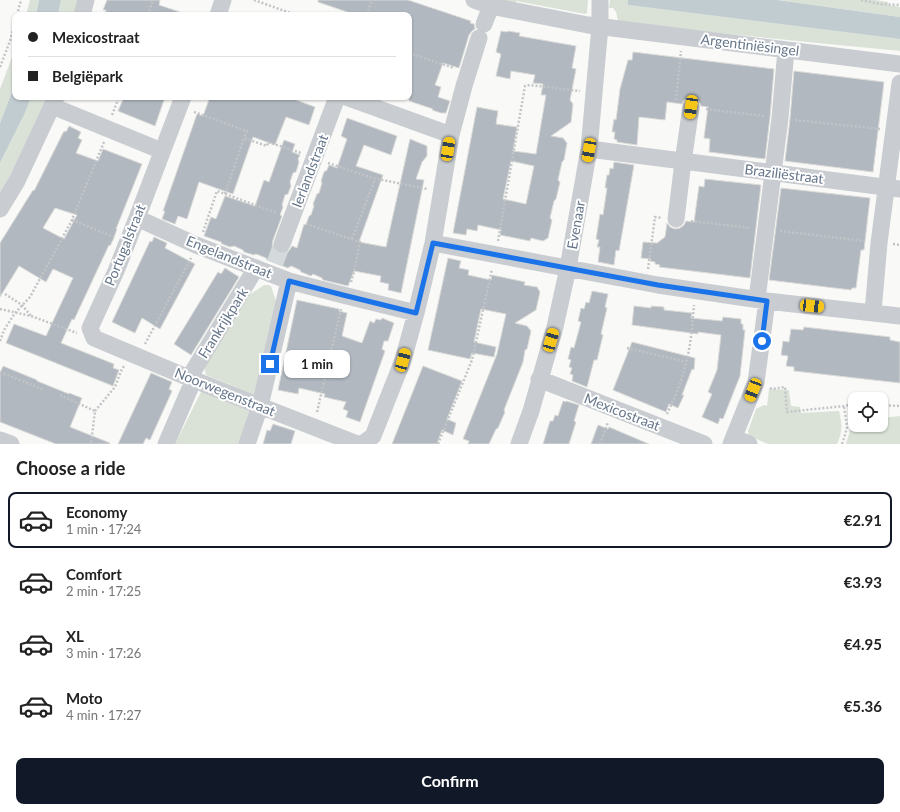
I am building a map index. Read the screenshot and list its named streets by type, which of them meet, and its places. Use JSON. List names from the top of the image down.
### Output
{
  "streets": {
    "street": [
      "Argentiniësingel",
      "Ierlandstraat",
      "Braziliëstraat",
      "Evenaar",
      "Portugalstraat",
      "Engelandstraat",
      "Frankrijkpark",
      "Noorwegenstraat",
      "Mexicostraat"
    ]
  },
  "crossings": [
    ["Argentiniësingel", "Evenaar"],
    ["Braziliëstraat", "Evenaar"],
    ["Evenaar", "Mexicostraat"],
    ["Portugalstraat", "Engelandstraat"],
    ["Portugalstraat", "Noorwegenstraat"],
    ["Engelandstraat", "Frankrijkpark"],
    ["Frankrijkpark", "Noorwegenstraat"]
  ],
  "page": {
    "banner": ["Mexicostraat", "Belgiëpark"],
    "bubble": "1 min",
    "heading": "Choose a ride",
    "list": [
      {
        "name": "Economy",
        "note": "1 min · 17:24",
        "value": "€2.91"
      },
      {
        "name": "Comfort",
        "note": "2 min · 17:25",
        "value": "€3.93"
      },
      {
        "name": "XL",
        "note": "3 min · 17:26",
        "value": "€4.95"
      },
      {
        "name": "Moto",
        "note": "4 min · 17:27",
        "value": "€5.36"
      }
    ],
    "buttons": "Confirm"
  }
}
